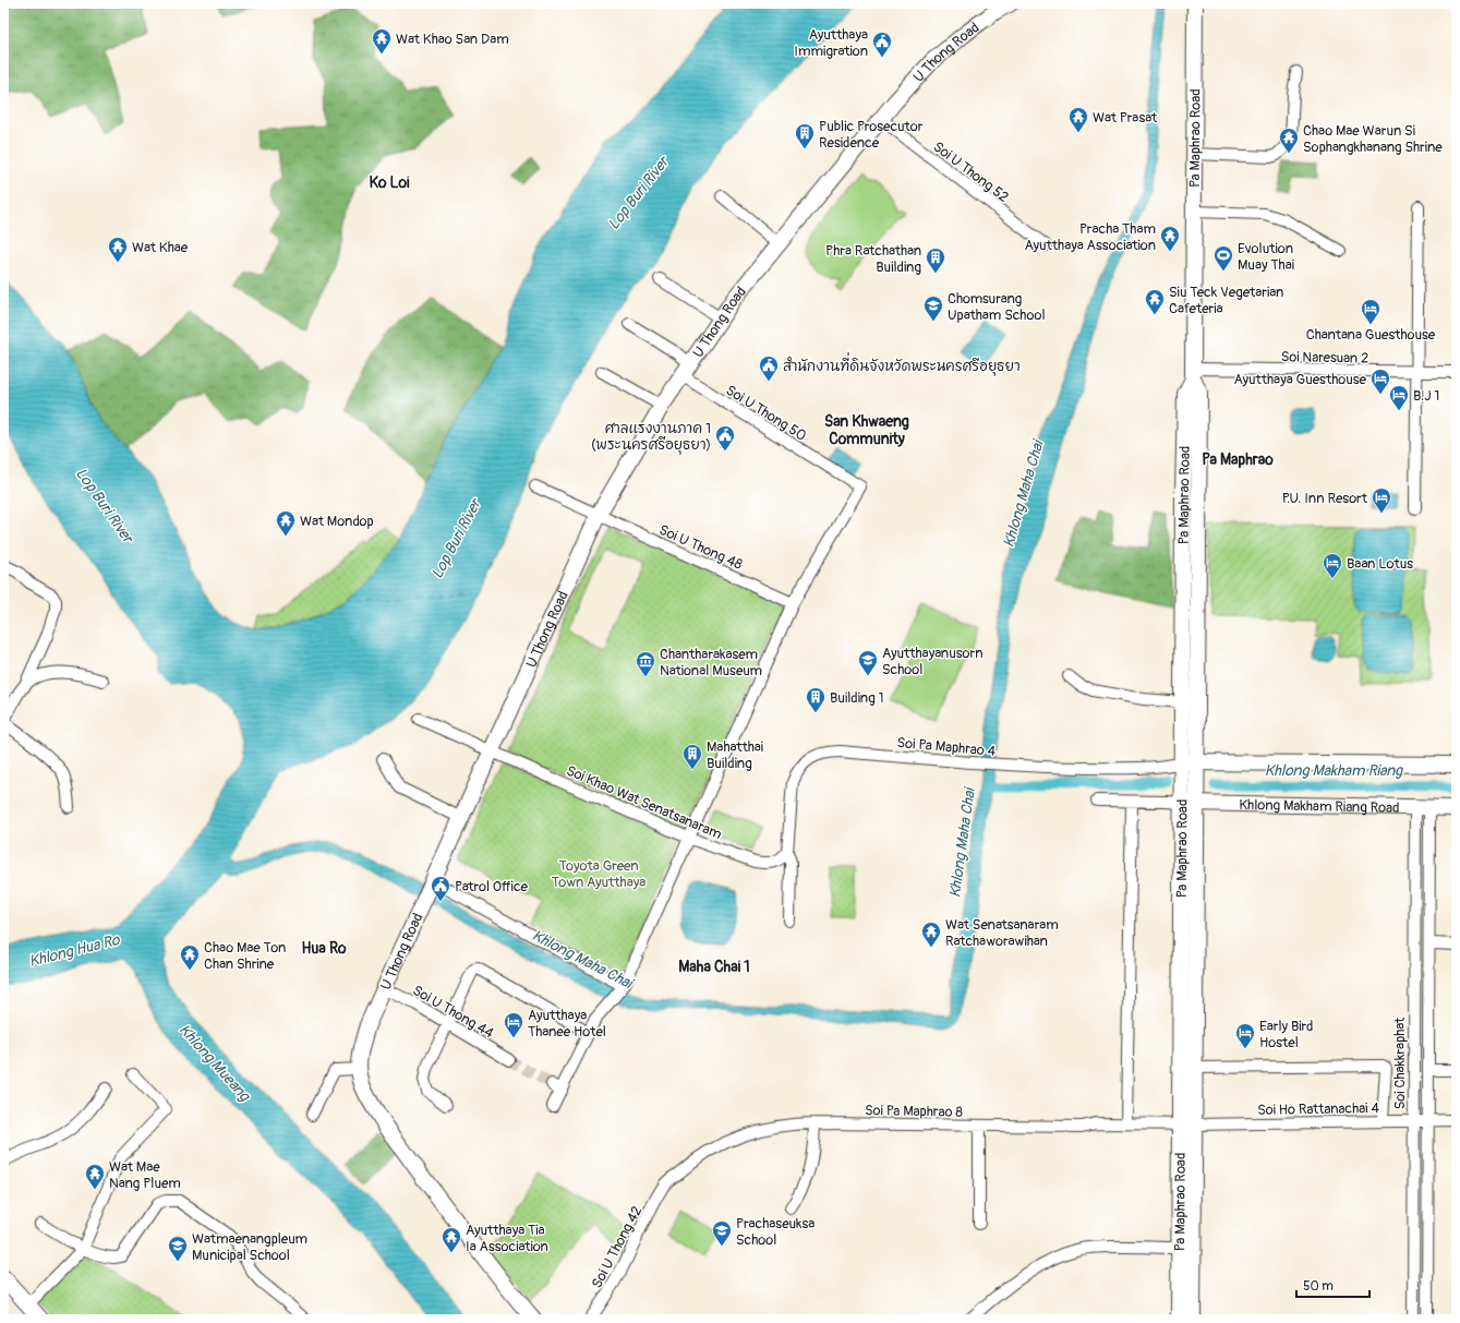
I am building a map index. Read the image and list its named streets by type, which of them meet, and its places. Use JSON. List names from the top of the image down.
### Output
{
  "streets": {
    "street": [
      "U Thong Road",
      "Pa Maphrao Road",
      "Soi U Thong 52",
      "Soi Naresuan 2",
      "Soi U Thong 50",
      "Soi U Thong 48",
      "Soi Pa Maphrao 4",
      "Soi Khao Wat Senatsanaram",
      "Khlong Makham Riang Road",
      "Soi U Thong 44",
      "Soi Chakkraphat",
      "Soi Ho Rattanachai 4",
      "Soi Pa Maphrao 8",
      "Soi U Thong 42"
    ]
  },
  "crossings": [
    ["U Thong Road", "Soi U Thong 52"],
    ["U Thong Road", "Soi U Thong 50"],
    ["U Thong Road", "Soi U Thong 48"],
    ["U Thong Road", "Soi Khao Wat Senatsanaram"],
    ["U Thong Road", "Soi U Thong 44"],
    ["Pa Maphrao Road", "Soi Naresuan 2"],
    ["Pa Maphrao Road", "Soi Pa Maphrao 4"],
    ["Pa Maphrao Road", "Khlong Makham Riang Road"],
    ["Pa Maphrao Road", "Soi Ho Rattanachai 4"],
    ["Pa Maphrao Road", "Soi Pa Maphrao 8"],
    ["Soi U Thong 50", "Soi U Thong 48"],
    ["Soi Pa Maphrao 4", "Soi Khao Wat Senatsanaram"],
    ["Khlong Makham Riang Road", "Soi Chakkraphat"],
    ["Soi Chakkraphat", "Soi Ho Rattanachai 4"],
    ["Soi Ho Rattanachai 4", "Soi Pa Maphrao 8"],
    ["Soi Pa Maphrao 8", "Soi U Thong 42"]
  ],
  "districts": [
    "Ko Loi",
    "San Khwaeng Community",
    "Pa Maphrao",
    "Hua Ro",
    "Maha Chai 1"
  ],
  "water": [
    "Lop Buri River",
    "Khlong Maha Chai",
    "Khlong Makham Riang",
    "Khlong Hua Ro",
    "Khlong Mueang"
  ],
  "parks": ["Toyota Green Town Ayutthaya"],
  "places": {
    "temple": [
      "Wat Khao San Dam",
      "Wat Prasat",
      "Chao Mae Warun Si Sophangkhanang Shrine",
      "Pracha Tham Ayutthaya Association",
      "Wat Khae",
      "Siu Teck Vegetarian Cafeteria",
      "Wat Mondop",
      "Wat Senatsanaram Ratchaworawihan",
      "Chao Mae Ton Chan Shrine",
      "Wat Mae Nang Pluem",
      "Ayutthaya Tia Ia Association"
    ],
    "public building": [
      "Ayutthaya Immigration",
      "สำนักงานที่ดินจังหวัดพระนครศรีอยุธยา",
      "ศาลแรงงานภาค 1 (พระนครศรีอยุธยา)",
      "Patrol Office"
    ],
    "building": [
      "Public Prosecutor Residence",
      "Phra Ratchathan Building",
      "Building 1",
      "Mahatthai Building"
    ],
    "sports": ["Evolution Muay Thai"],
    "school or university": [
      "Chomsurang Upatham School",
      "Ayutthayanusorn School",
      "Prachaseuksa School",
      "Watmaenangpleum Municipal School"
    ],
    "hotel": [
      "Chantana Guesthouse",
      "Ayutthaya Guesthouse",
      "B.J 1",
      "P.U. Inn Resort",
      "Baan Lotus",
      "Ayutthaya Thanee Hotel",
      "Early Bird Hostel"
    ],
    "museum": ["Chantharakasem National Museum"]
  },
  "scale_bar": "50 m"
}
